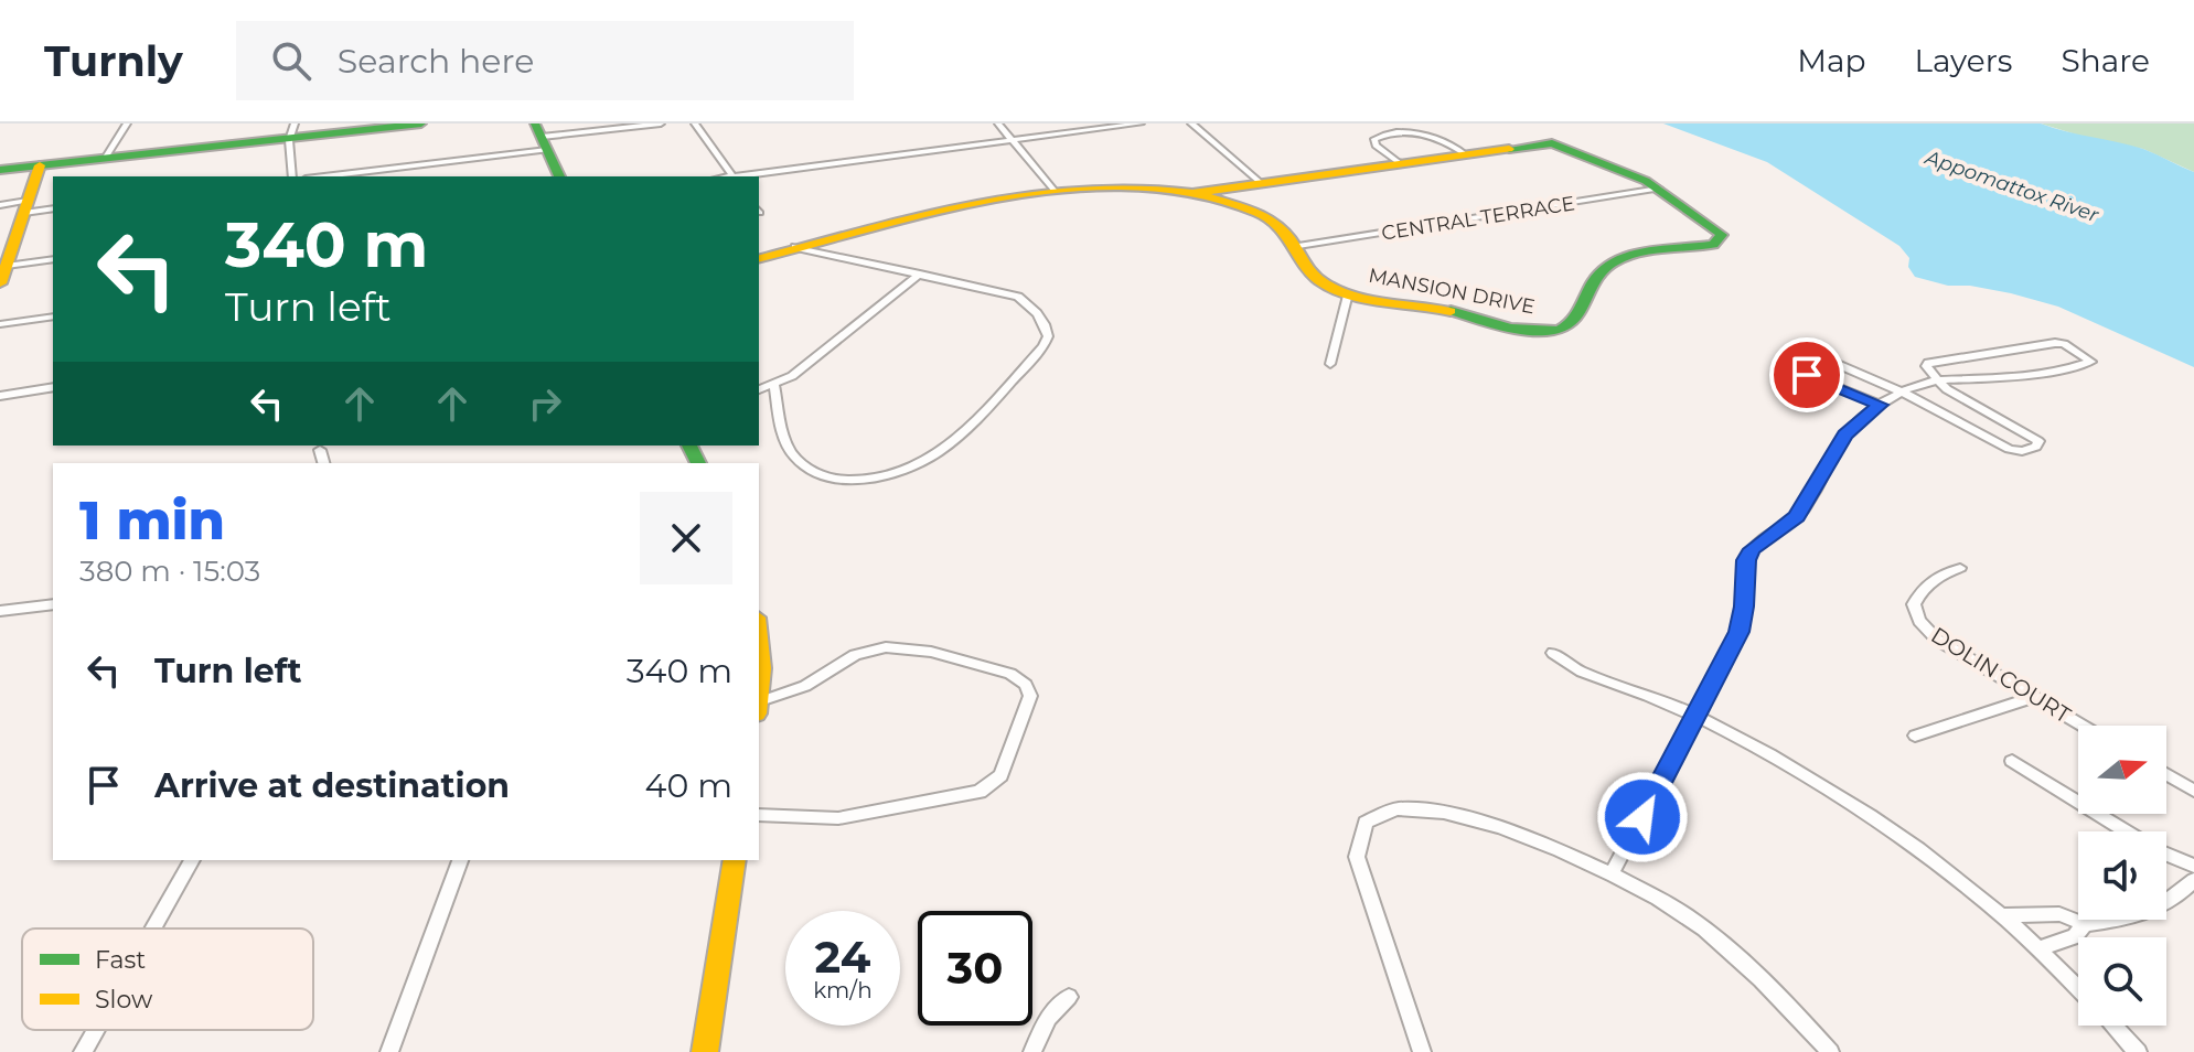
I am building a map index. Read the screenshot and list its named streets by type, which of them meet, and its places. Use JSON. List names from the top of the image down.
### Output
{
  "streets": {
    "street": ["CENTRAL TERRACE", "MANSION DRIVE", "DOLIN COURT"]
  },
  "crossings": [
    ["CENTRAL TERRACE", "MANSION DRIVE"]
  ],
  "water": ["Appomattox River"],
  "legend": ["Fast", "Slow"],
  "north": "right",
  "page": {
    "header": "Turnly",
    "search": "Search here",
    "nav": ["Map", "Layers", "Share"],
    "turn": ["340 m", "Turn left"],
    "heading": ["1 min", "380 m · 15:03"],
    "list": [
      {
        "name": "Turn left",
        "value": "340 m"
      },
      {
        "name": "Arrive at destination",
        "value": "40 m"
      }
    ],
    "speed": "24 km/h",
    "limit": "30"
  }
}
